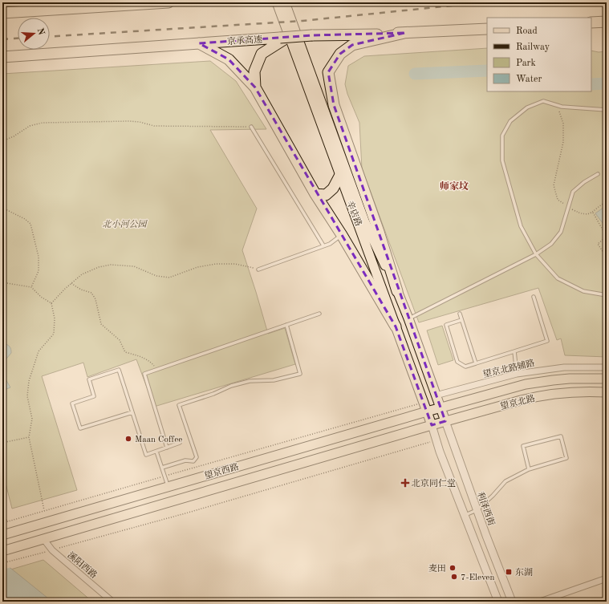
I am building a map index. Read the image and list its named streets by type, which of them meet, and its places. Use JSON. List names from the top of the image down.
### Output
{
  "streets": {
    "highway": ["京承高速"],
    "main road": ["辛店路", "望京北路", "望京西路"],
    "street": ["望京北路辅路", "利泽西街", "溪阳西路"]
  },
  "crossings": [
    ["辛店路", "望京北路辅路"],
    ["辛店路", "望京北路"],
    ["辛店路", "望京西路"],
    ["辛店路", "利泽西街"],
    ["望京北路", "望京西路"],
    ["望京北路", "利泽西街"],
    ["望京西路", "溪阳西路"]
  ],
  "districts": ["师家坟"],
  "parks": ["北小河公园"],
  "places": {
    "other": ["Maan Coffee", "麦田", "7-Eleven"],
    "health": ["北京同仁堂"],
    "transit": ["东湖"]
  },
  "legend": [
    "Road",
    "Railway",
    "Park",
    "Water"
  ],
  "north": "right"
}
